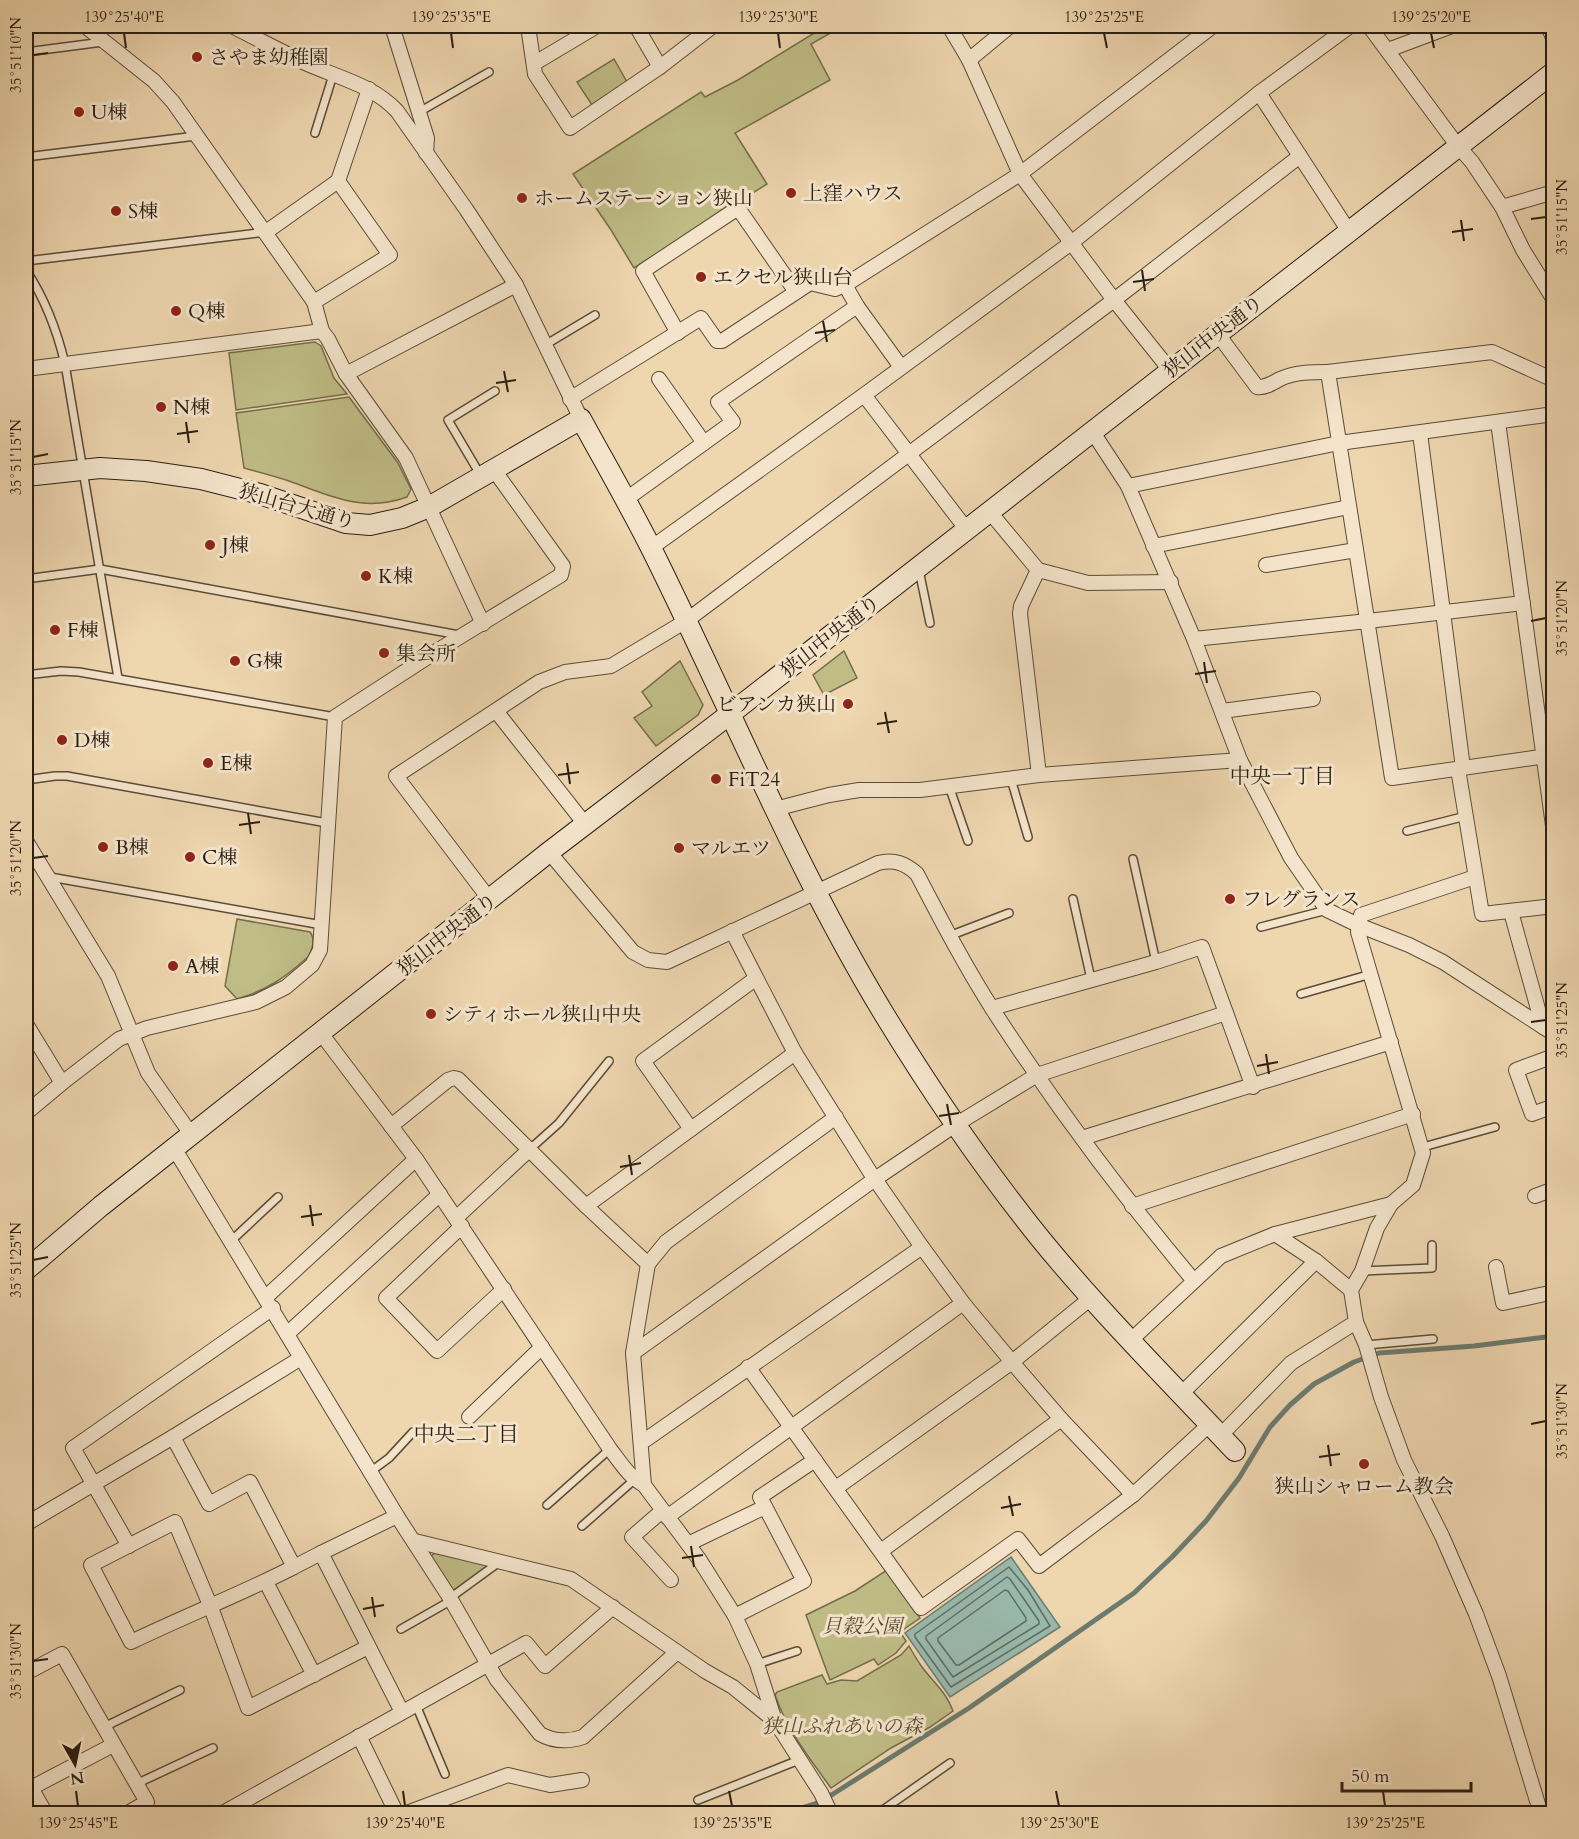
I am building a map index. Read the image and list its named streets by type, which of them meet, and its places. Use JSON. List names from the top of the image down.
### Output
{
  "streets": {
    "street": ["狭山中央通り", "狭山台大通り"]
  },
  "districts": ["中央一丁目", "中央二丁目"],
  "parks": ["貝穀公園", "狭山ふれあいの森"],
  "places": [
    "さやま幼稚園",
    "U棟",
    "上窪ハウス",
    "ホームステーション狭山",
    "S棟",
    "エクセル狭山台",
    "Q棟",
    "N棟",
    "J棟",
    "K棟",
    "F棟",
    "集会所",
    "G棟",
    "ビアンカ狭山",
    "D棟",
    "E棟",
    "FiT24",
    "B棟",
    "マルエツ",
    "C棟",
    "フレグランス",
    "A棟",
    "シティホール狭山中央",
    "狭山シャローム教会"
  ],
  "scale_bar": "50 m",
  "north": "bottom",
  "coordinates": [
    "139°25'40\"E",
    "139°25'35\"E",
    "139°25'30\"E",
    "139°25'25\"E",
    "139°25'20\"E",
    "35°51'10\"N",
    "35°51'15\"N",
    "35°51'20\"N",
    "35°51'25\"N",
    "35°51'30\"N",
    "139°25'45\"E"
  ]
}
